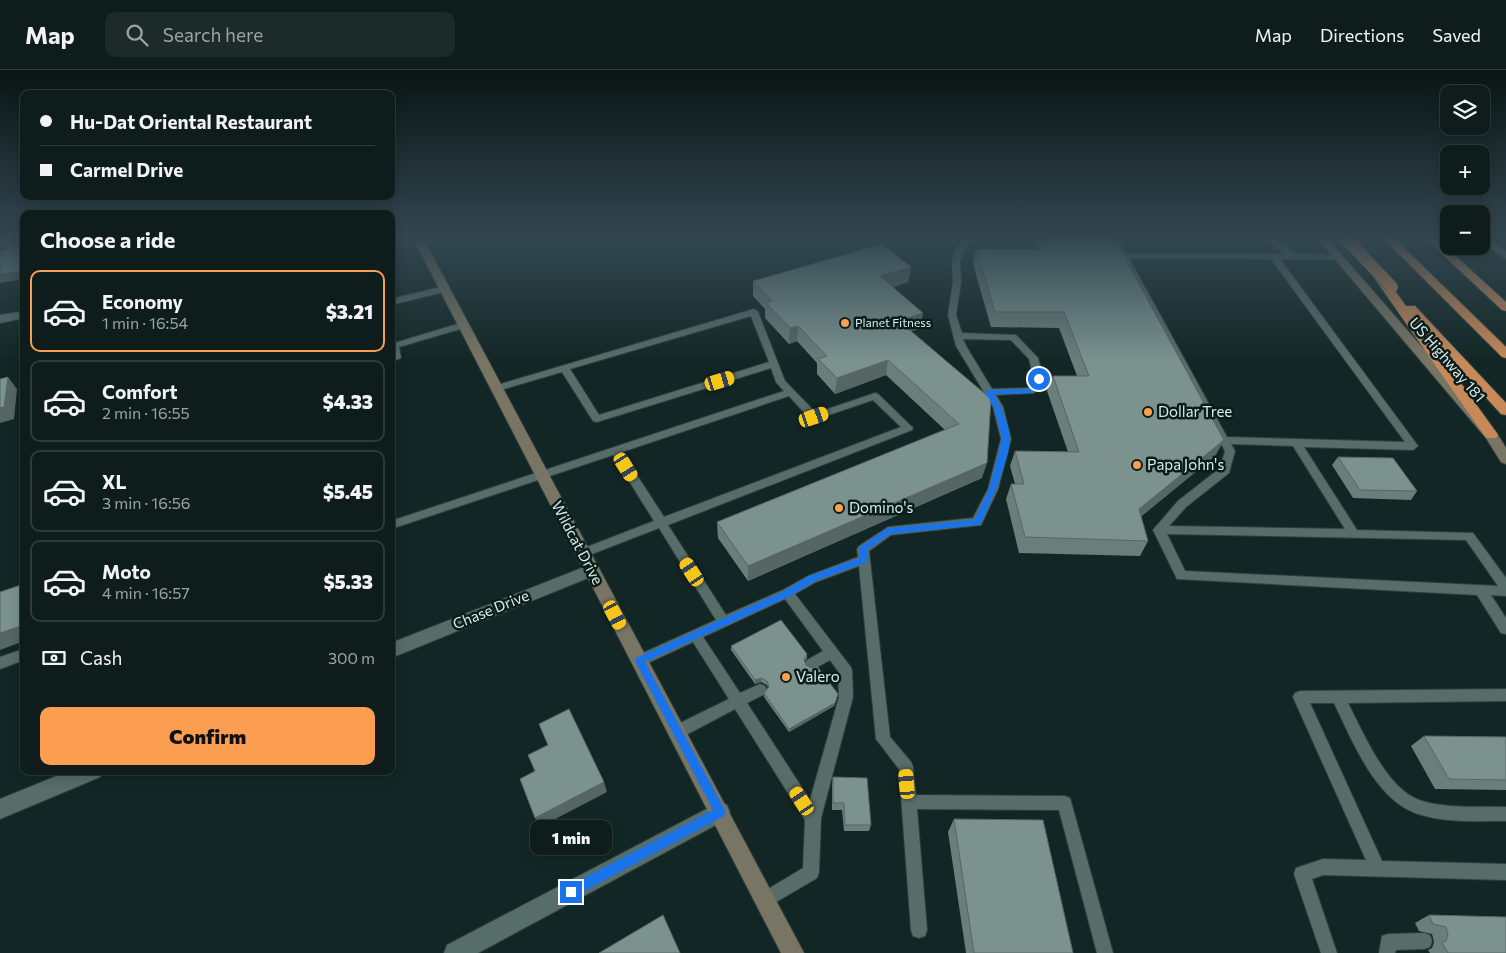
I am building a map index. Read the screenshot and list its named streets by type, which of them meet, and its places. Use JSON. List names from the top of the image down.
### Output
{
  "streets": {
    "main road": ["US Highway 181", "Wildcat Drive"],
    "street": ["Chase Drive"]
  },
  "crossings": [
    ["Wildcat Drive", "Chase Drive"]
  ],
  "places": [
    "Planet Fitness",
    "Dollar Tree",
    "Papa John's",
    "Domino's",
    "Valero"
  ],
  "page": {
    "header": "Map",
    "search": "Search here",
    "nav": ["Map", "Directions", "Saved"],
    "map_buttons": ["+", "−"],
    "banner": ["Hu-Dat Oriental Restaurant", "Carmel Drive"],
    "heading": "Choose a ride",
    "list": [
      {
        "name": "Economy",
        "note": "1 min · 16:54",
        "value": "$3.21"
      },
      {
        "name": "Comfort",
        "note": "2 min · 16:55",
        "value": "$4.33"
      },
      {
        "name": "XL",
        "note": "3 min · 16:56",
        "value": "$5.45"
      },
      {
        "name": "Moto",
        "note": "4 min · 16:57",
        "value": "$5.33"
      }
    ],
    "pay": ["Cash", "300 m"],
    "buttons": "Confirm",
    "bubble": "1 min"
  }
}
